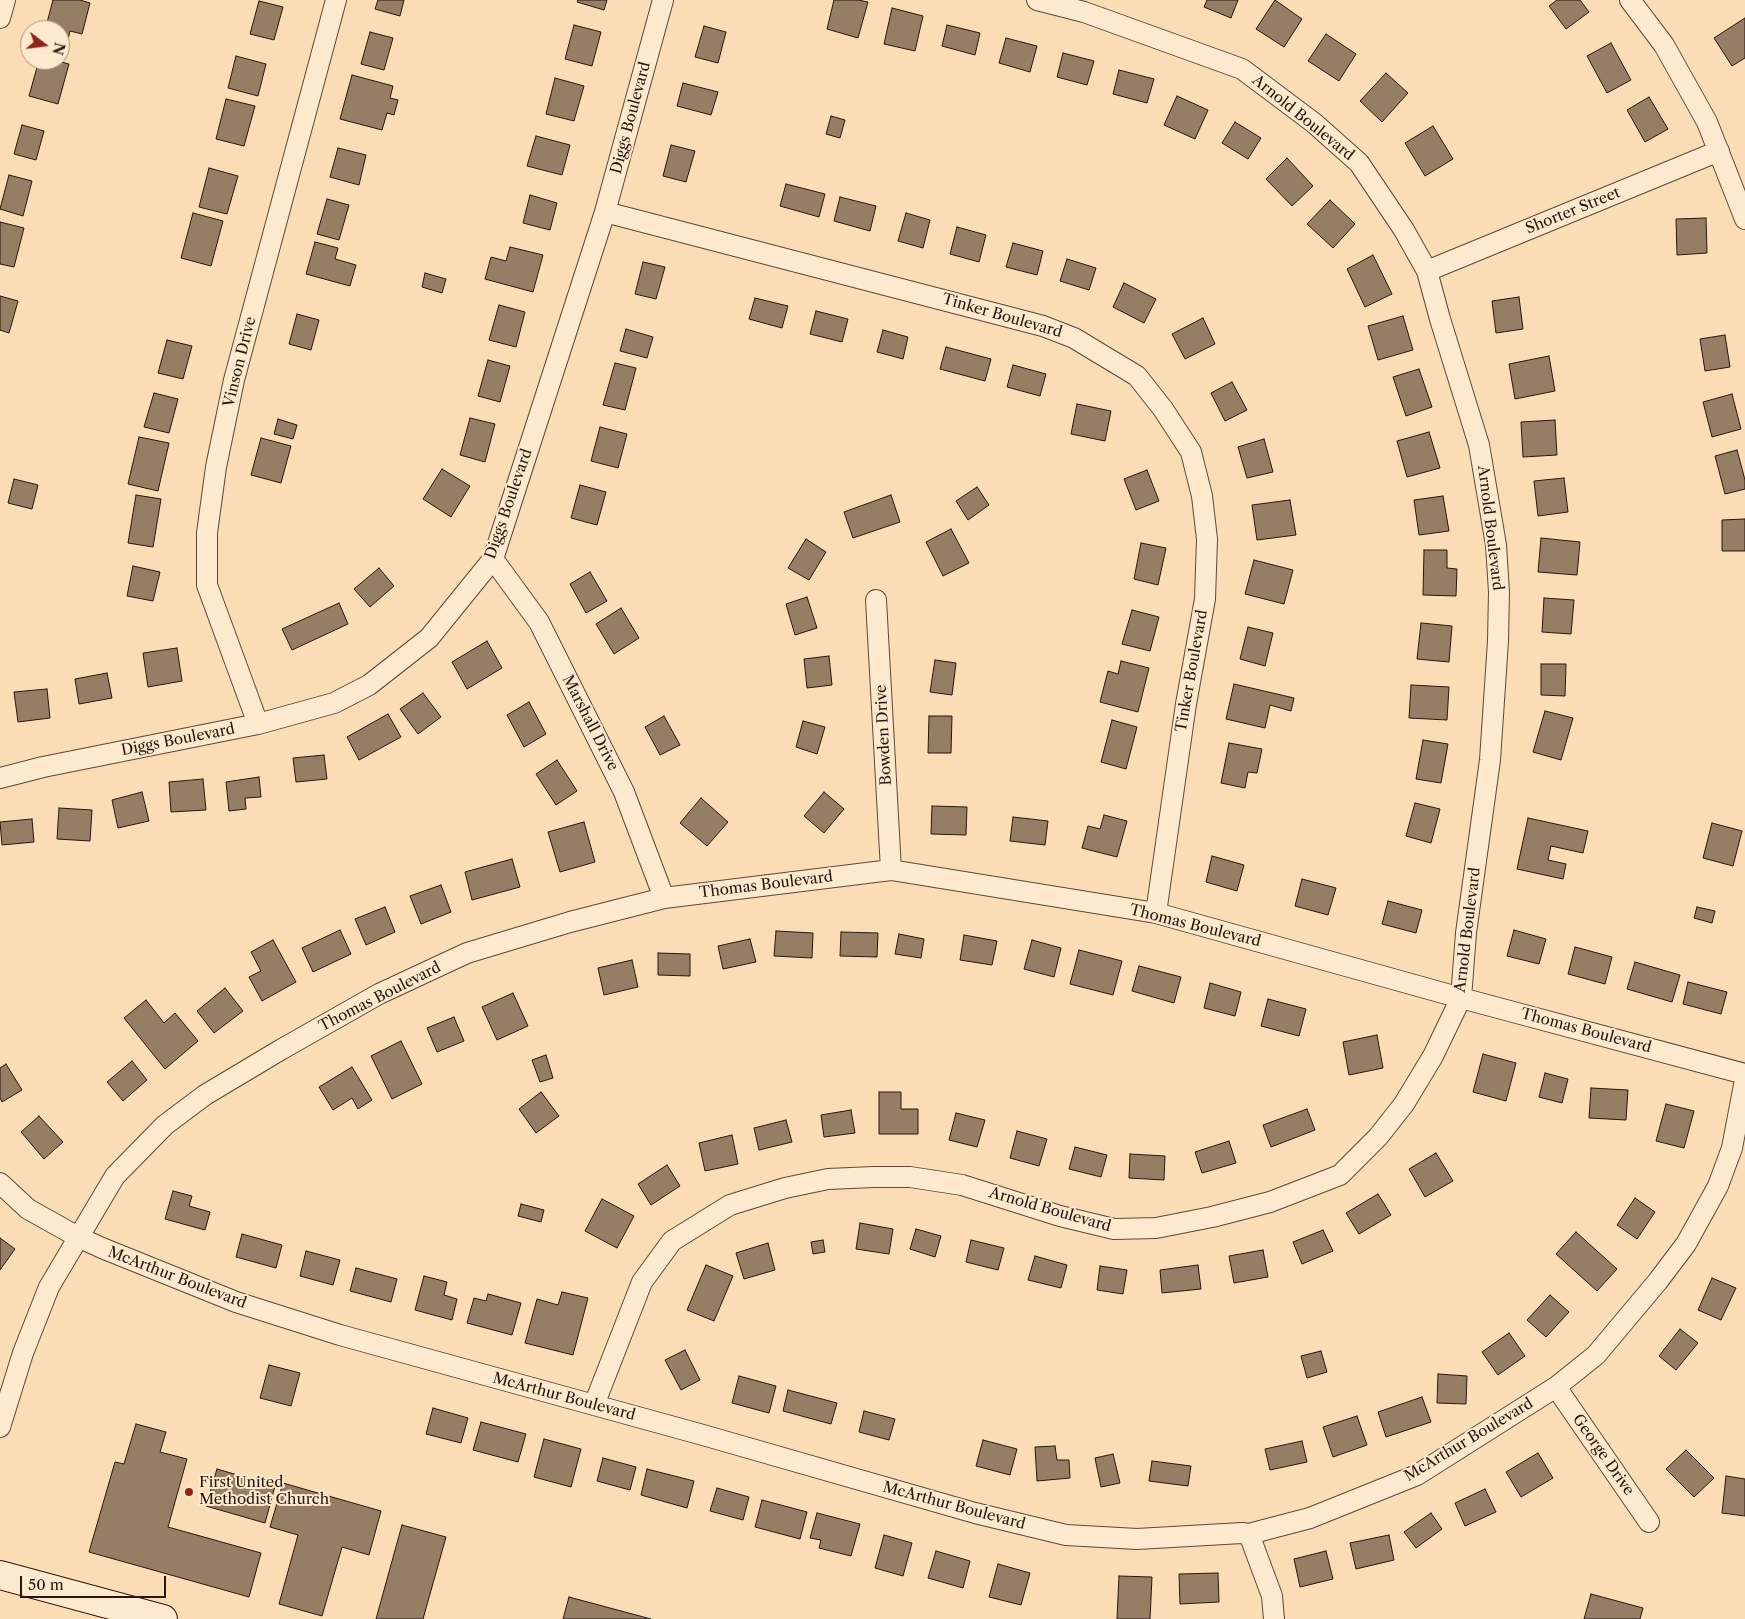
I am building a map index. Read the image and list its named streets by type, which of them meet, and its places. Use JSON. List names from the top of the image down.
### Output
{
  "streets": {
    "street": [
      "Diggs Boulevard",
      "Arnold Boulevard",
      "Shorter Street",
      "Tinker Boulevard",
      "Vinson Drive",
      "Marshall Drive",
      "Bowden Drive",
      "Thomas Boulevard",
      "McArthur Boulevard",
      "George Drive"
    ]
  },
  "crossings": [
    ["Diggs Boulevard", "Tinker Boulevard"],
    ["Diggs Boulevard", "Vinson Drive"],
    ["Diggs Boulevard", "Marshall Drive"],
    ["Arnold Boulevard", "Shorter Street"],
    ["Arnold Boulevard", "Thomas Boulevard"],
    ["Arnold Boulevard", "McArthur Boulevard"],
    ["Tinker Boulevard", "Thomas Boulevard"],
    ["Marshall Drive", "Thomas Boulevard"],
    ["Bowden Drive", "Thomas Boulevard"],
    ["Thomas Boulevard", "McArthur Boulevard"],
    ["McArthur Boulevard", "George Drive"]
  ],
  "places": ["First United Methodist Church"],
  "scale_bar": "50 m",
  "north": "right"
}
